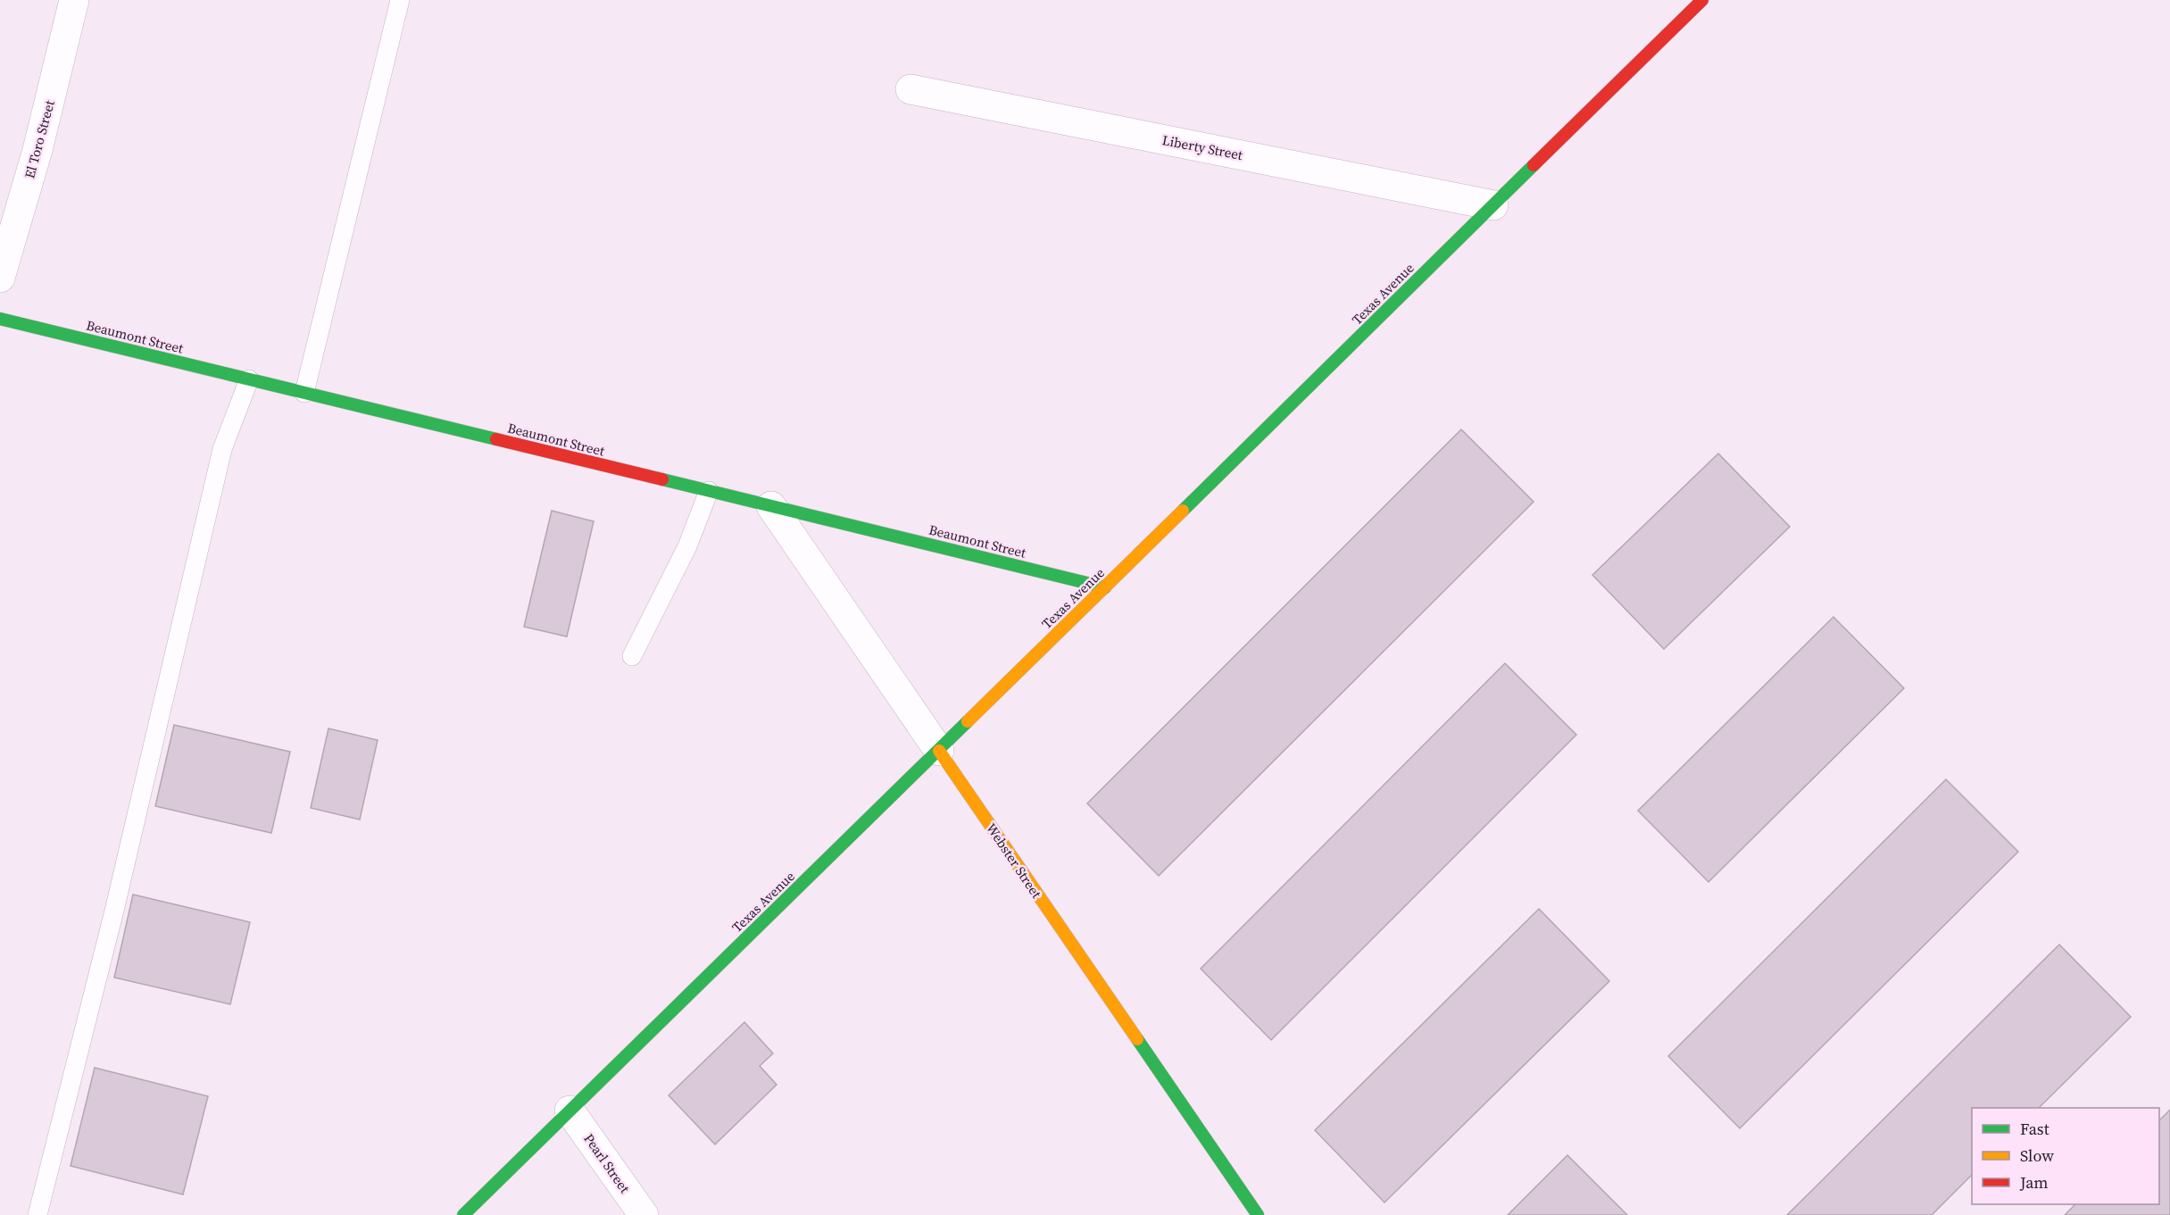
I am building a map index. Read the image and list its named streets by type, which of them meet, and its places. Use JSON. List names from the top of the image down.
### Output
{
  "streets": {
    "street": [
      "El Toro Street",
      "Liberty Street",
      "Texas Avenue",
      "Beaumont Street",
      "Webster Street",
      "Pearl Street"
    ]
  },
  "crossings": [
    ["Liberty Street", "Texas Avenue"],
    ["Texas Avenue", "Beaumont Street"],
    ["Texas Avenue", "Webster Street"],
    ["Texas Avenue", "Pearl Street"],
    ["Beaumont Street", "Webster Street"]
  ],
  "legend": ["Fast", "Slow", "Jam"]
}
